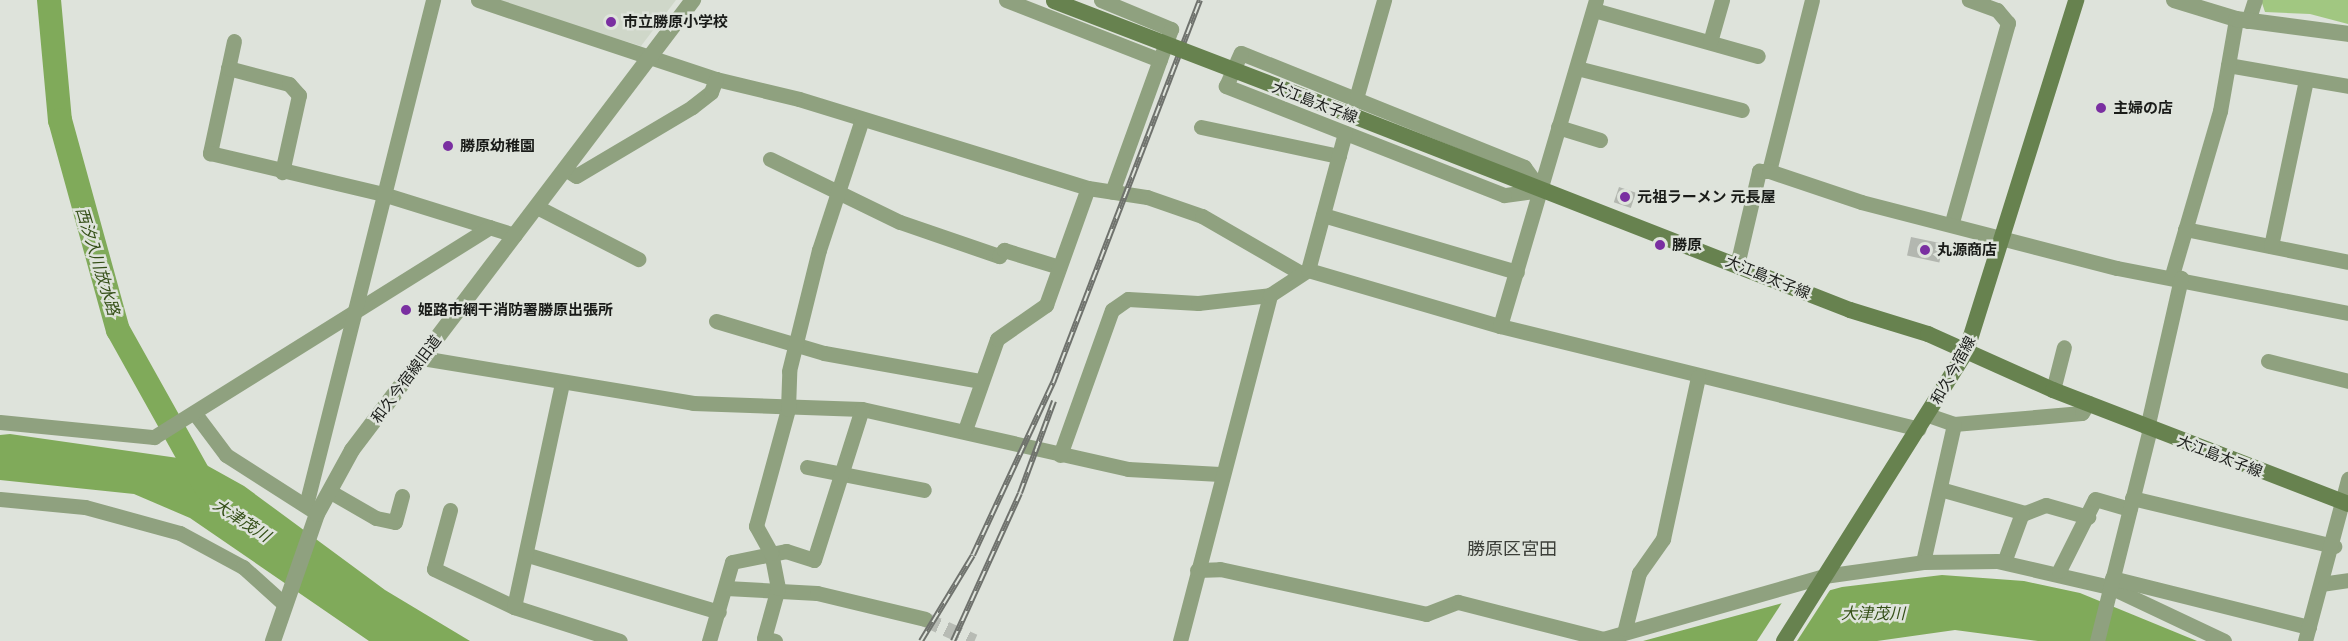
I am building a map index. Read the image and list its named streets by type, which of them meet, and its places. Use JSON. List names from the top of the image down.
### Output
{
  "streets": {
    "main road": ["大江島太子線", "和久今宿線"],
    "street": ["和久今宿線旧道"]
  },
  "crossings": [
    ["大江島太子線", "和久今宿線"]
  ],
  "districts": ["勝原区宮田"],
  "water": ["西汐入川放水路", "大津茂川"],
  "places": [
    "市立勝原小学校",
    "主婦の店",
    "勝原幼稚園",
    "元祖ラーメン 元長屋",
    "勝原",
    "丸源商店",
    "姫路市網干消防署勝原出張所"
  ]
}
